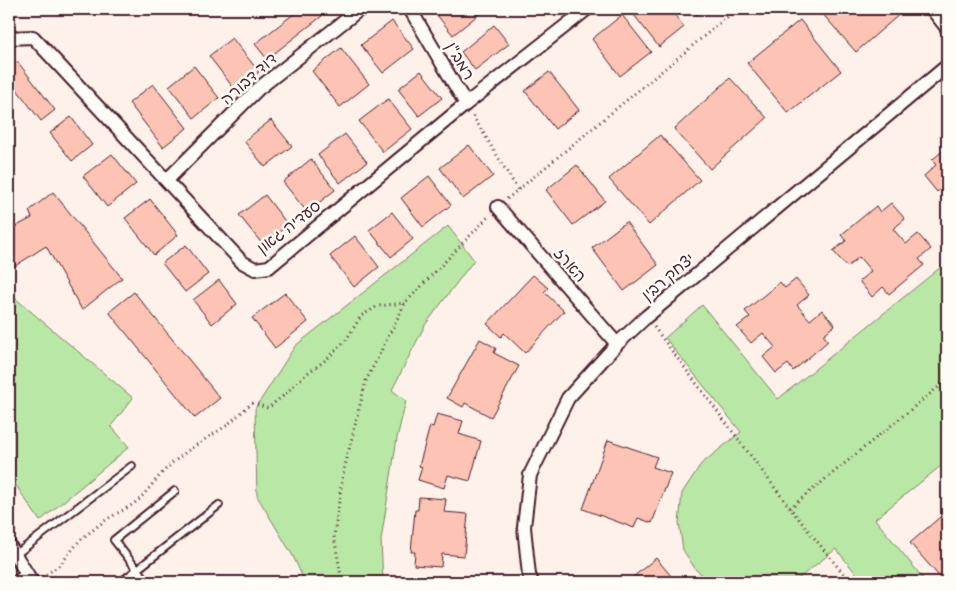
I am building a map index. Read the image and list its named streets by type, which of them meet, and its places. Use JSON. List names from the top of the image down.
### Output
{
  "streets": {
    "street": [
      "רמב\"ן",
      "דוד דבורה",
      "סעדיה גאון",
      "הארז",
      "יצחק רבין"
    ]
  },
  "crossings": [
    ["רמב\"ן", "סעדיה גאון"],
    ["דוד דבורה", "סעדיה גאון"],
    ["הארז", "יצחק רבין"]
  ]
}
